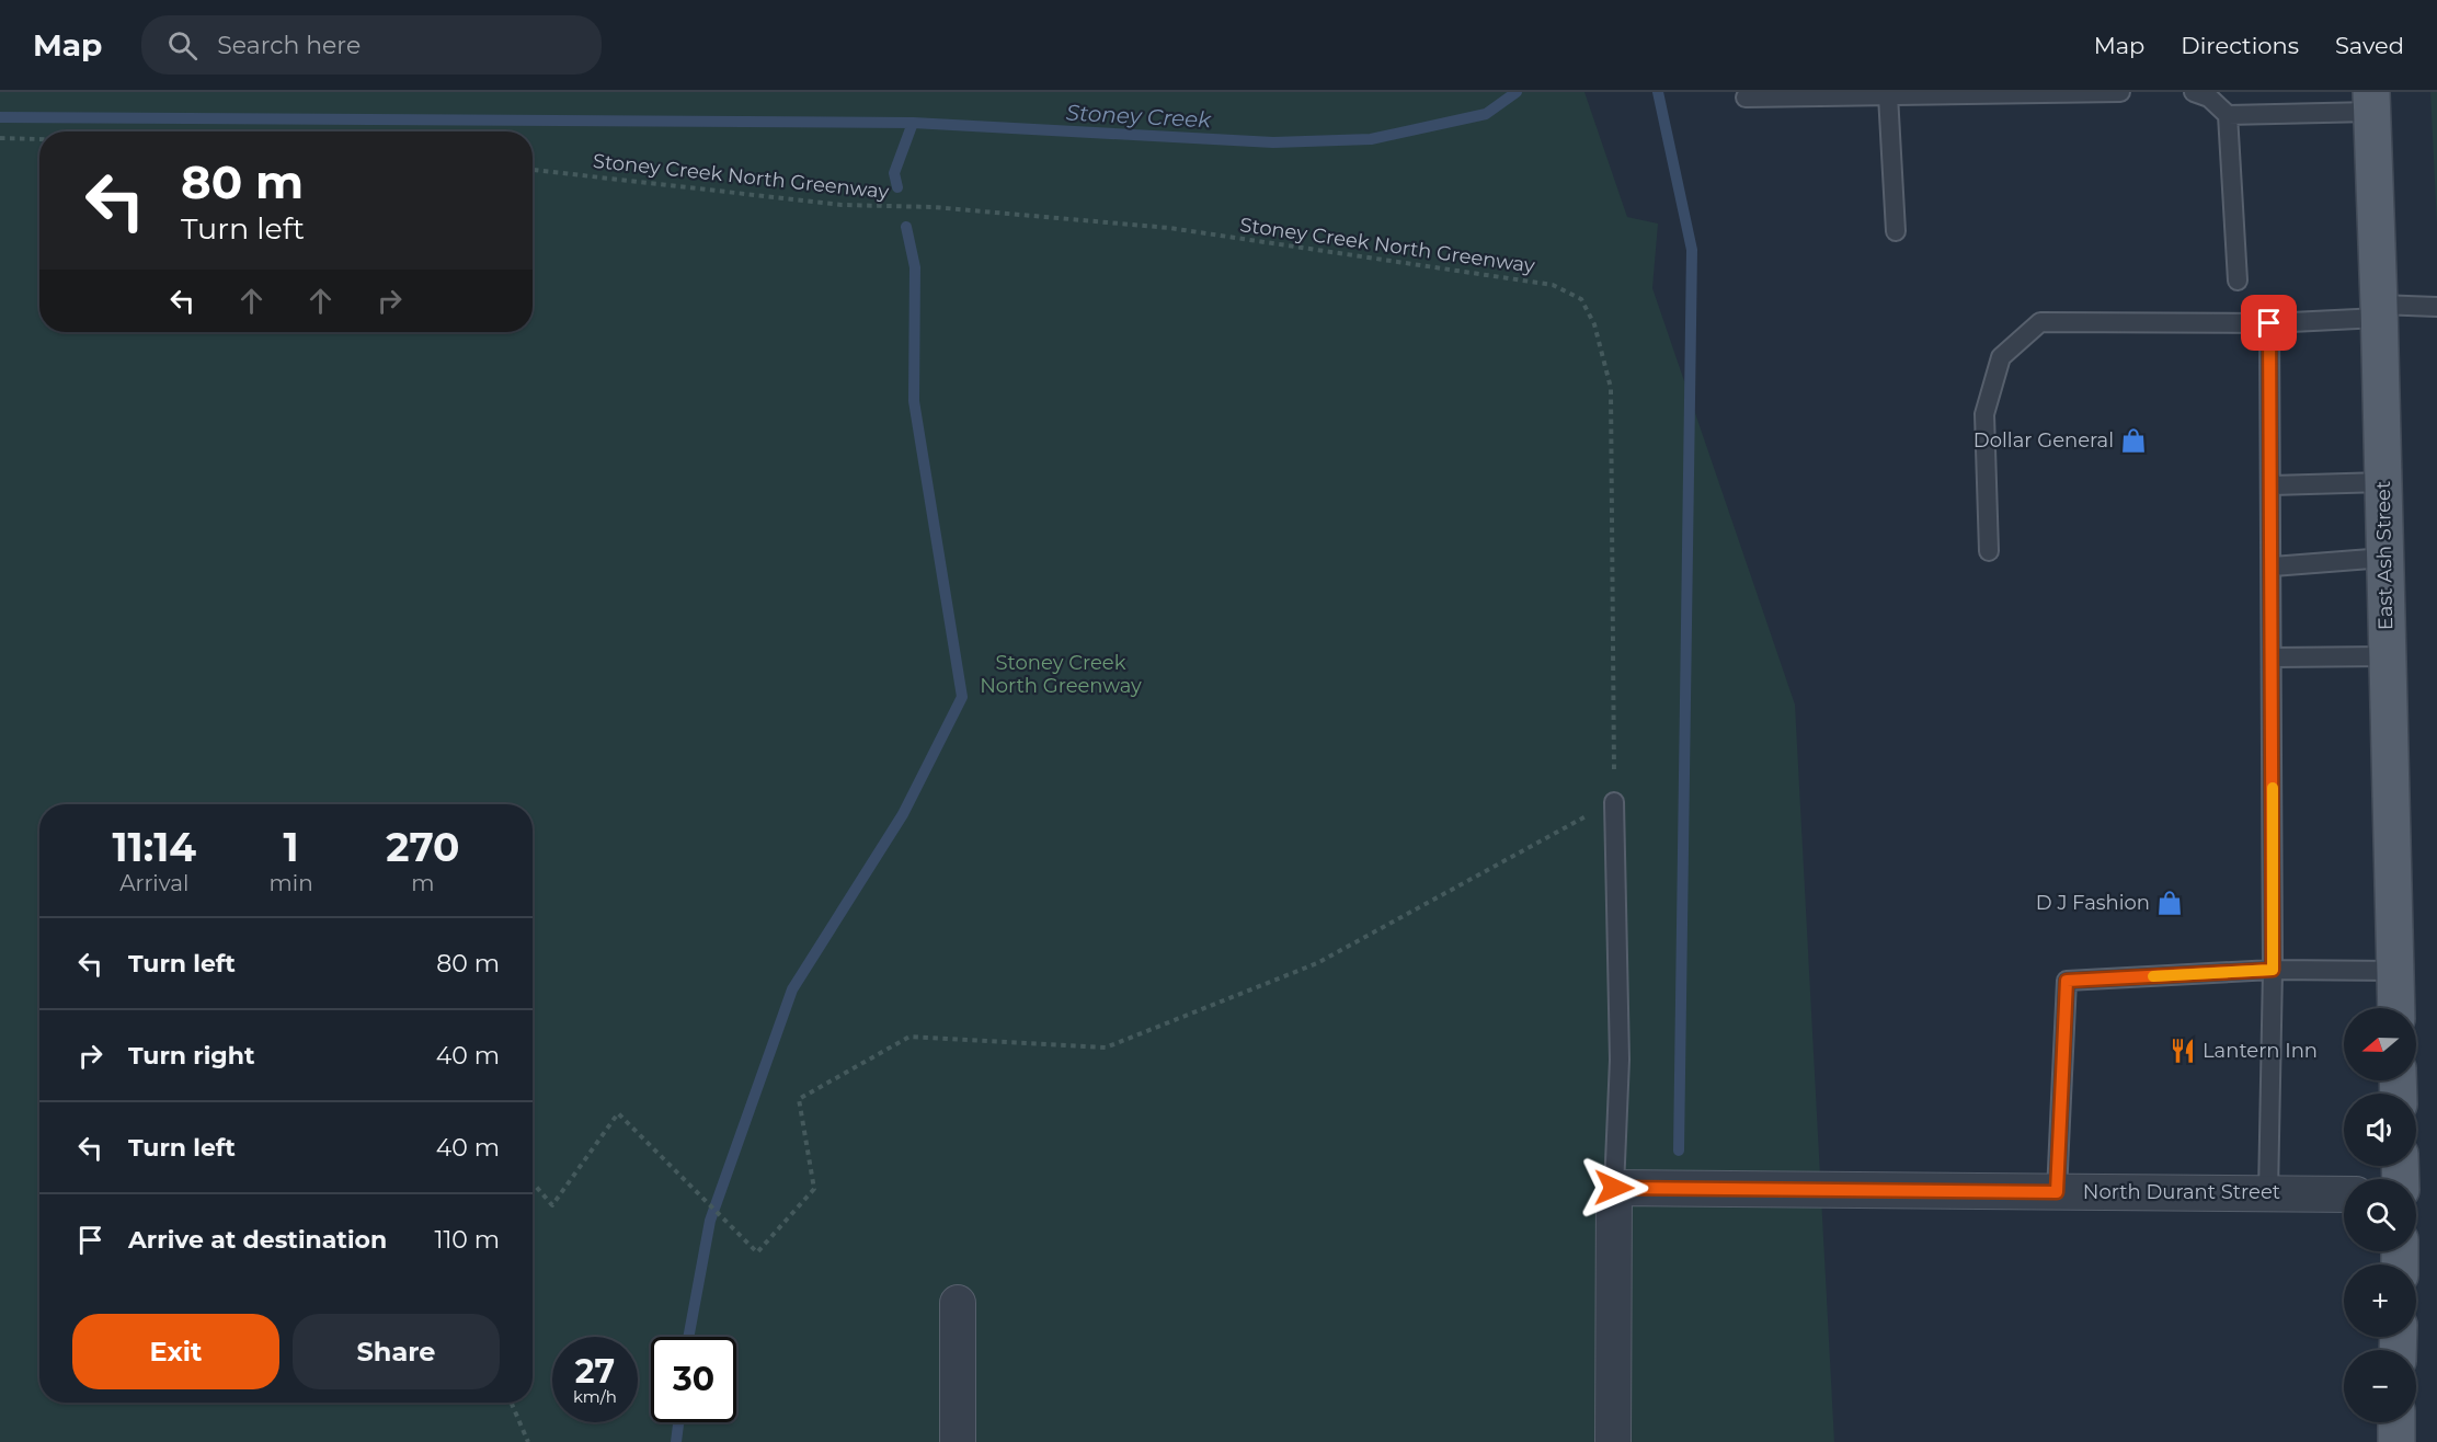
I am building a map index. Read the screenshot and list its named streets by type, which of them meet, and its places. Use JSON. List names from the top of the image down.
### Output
{
  "streets": {
    "main road": ["East Ash Street"],
    "street": ["North Durant Street"],
    "path": ["Stoney Creek North Greenway"]
  },
  "water": ["Stoney Creek"],
  "parks": ["Stoney Creek North Greenway"],
  "places": {
    "shop": ["Dollar General", "D J Fashion"],
    "restaurant": ["Lantern Inn"]
  },
  "north": "left",
  "page": {
    "header": "Map",
    "search": "Search here",
    "nav": ["Map", "Directions", "Saved"],
    "turn": ["80 m", "Turn left"],
    "eta": [
      "11:14",
      "Arrival",
      "1",
      "min",
      "270",
      "m"
    ],
    "list": [
      {
        "name": "Turn left",
        "value": "80 m"
      },
      {
        "name": "Turn right",
        "value": "40 m"
      },
      {
        "name": "Turn left",
        "value": "40 m"
      },
      {
        "name": "Arrive at destination",
        "value": "110 m"
      }
    ],
    "map_buttons": ["+", "−"],
    "buttons": ["Exit", "Share"],
    "speed": "27 km/h",
    "limit": "30"
  }
}
